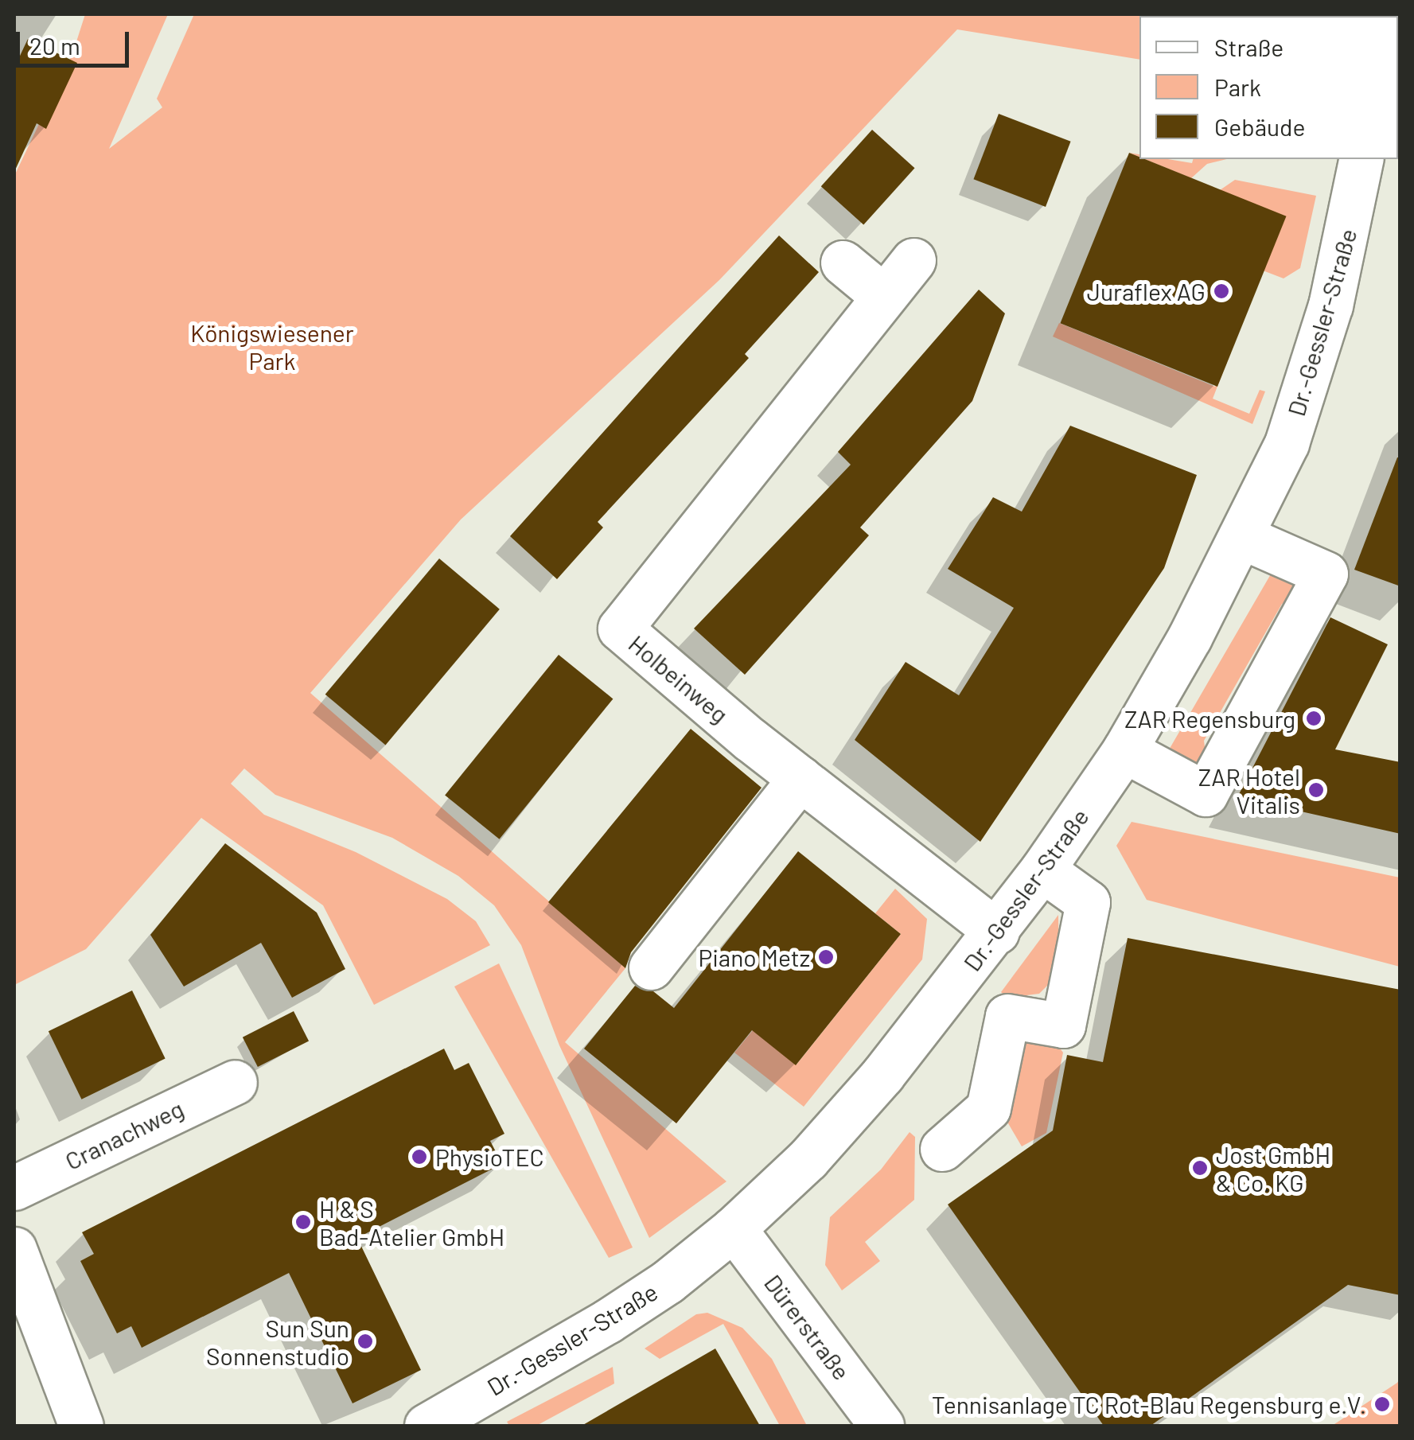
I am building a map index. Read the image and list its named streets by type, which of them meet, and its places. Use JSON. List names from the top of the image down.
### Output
{
  "streets": {
    "street": [
      "Dr.-Gessler-Straße",
      "Holbeinweg",
      "Cranachweg",
      "Dürerstraße"
    ]
  },
  "crossings": [
    ["Dr.-Gessler-Straße", "Holbeinweg"],
    ["Dr.-Gessler-Straße", "Dürerstraße"]
  ],
  "parks": ["Königswiesener Park"],
  "places": [
    "Juraflex AG",
    "ZAR Regensburg",
    "ZAR Hotel Vitalis",
    "Piano Metz",
    "PhysioTEC",
    "Jost GmbH & Co. KG",
    "H & S Bad-Atelier GmbH",
    "Sun Sun Sonnenstudio",
    "Tennisanlage TC Rot-Blau Regensburg e.V."
  ],
  "legend": ["Straße", "Park", "Gebäude"],
  "scale_bar": "20 m"
}
